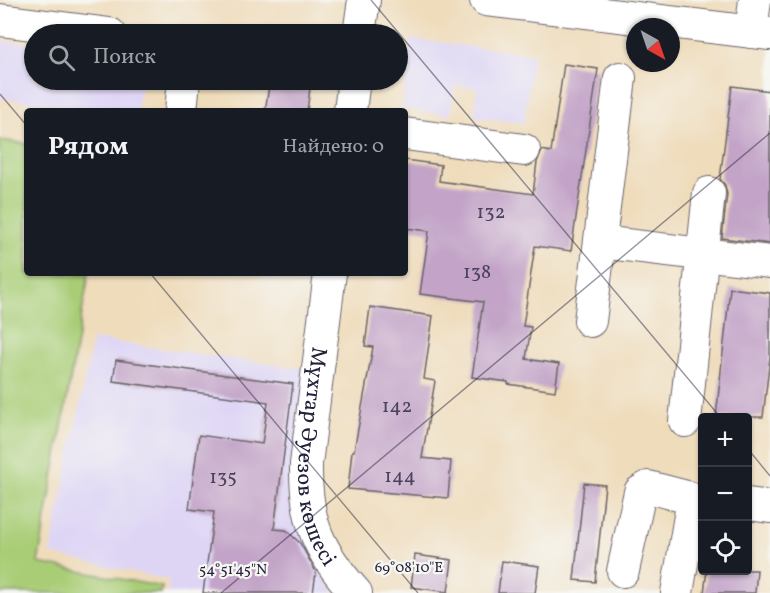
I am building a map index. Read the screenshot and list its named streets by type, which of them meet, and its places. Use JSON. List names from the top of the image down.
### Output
{
  "streets": {
    "street": ["Мұхтар Әуезов көшесі"]
  },
  "house_numbers": [
    "132",
    "138",
    "142",
    "144",
    "135"
  ],
  "north": "bottom right",
  "page": {
    "search": "Поиск",
    "heading": ["Рядом", "Найдено: 0"],
    "map_buttons": ["+", "−"]
  },
  "coordinates": ["69°08'10\"E", "54°51'45\"N"]
}
